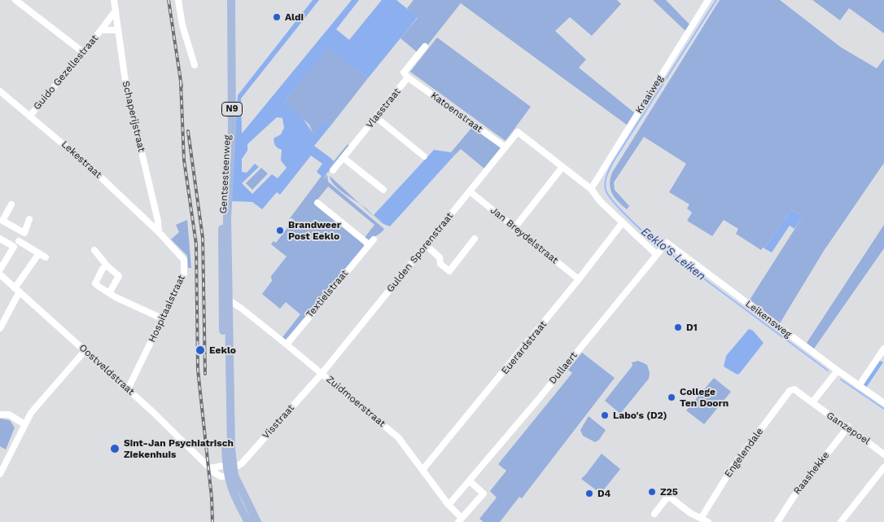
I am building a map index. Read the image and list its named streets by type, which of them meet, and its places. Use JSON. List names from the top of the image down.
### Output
{
  "streets": {
    "main road": ["N9", "Gentsesteenweg"],
    "street": [
      "Guido Gezellestraat",
      "Kraaiweg",
      "Vlasstraat",
      "Katoenstraat",
      "Schaperijstraat",
      "Lekestraat",
      "Jan Breydelstraat",
      "Gulden Sporenstraat",
      "Textielstraat",
      "Hospitaalstraat",
      "Leikensweg",
      "Euerardstraat",
      "Dullaert",
      "Oostveldstraat",
      "Zuidmoerstraat",
      "Visstraat",
      "Ganzepoel",
      "Engelendale",
      "Raashekke"
    ]
  },
  "crossings": [
    ["Guido Gezellestraat", "Schaperijstraat"],
    ["Guido Gezellestraat", "Lekestraat"],
    ["Kraaiweg", "Leikensweg"],
    ["Vlasstraat", "Katoenstraat"],
    ["N9", "Gentsesteenweg"],
    ["N9", "Oostveldstraat"],
    ["N9", "Zuidmoerstraat"],
    ["N9", "Visstraat"],
    ["Katoenstraat", "Gulden Sporenstraat"],
    ["Schaperijstraat", "Lekestraat"],
    ["Schaperijstraat", "Hospitaalstraat"],
    ["Lekestraat", "Hospitaalstraat"],
    ["Gentsesteenweg", "Zuidmoerstraat"],
    ["Jan Breydelstraat", "Gulden Sporenstraat"],
    ["Jan Breydelstraat", "Euerardstraat"],
    ["Gulden Sporenstraat", "Leikensweg"],
    ["Gulden Sporenstraat", "Zuidmoerstraat"],
    ["Gulden Sporenstraat", "Visstraat"],
    ["Textielstraat", "Zuidmoerstraat"],
    ["Hospitaalstraat", "Oostveldstraat"],
    ["Leikensweg", "Euerardstraat"],
    ["Leikensweg", "Dullaert"],
    ["Euerardstraat", "Zuidmoerstraat"],
    ["Dullaert", "Zuidmoerstraat"],
    ["Zuidmoerstraat", "Visstraat"],
    ["Ganzepoel", "Engelendale"],
    ["Ganzepoel", "Raashekke"]
  ],
  "water": ["Eeklo'S Leiken"],
  "places": [
    "Aldi",
    "Brandweer Post Eeklo",
    "D1",
    "Eeklo",
    "College Ten Doorn",
    "Labo's (D2)",
    "Sint-Jan Psychiatrisch Ziekenhuis",
    "Z25",
    "D4"
  ]
}
